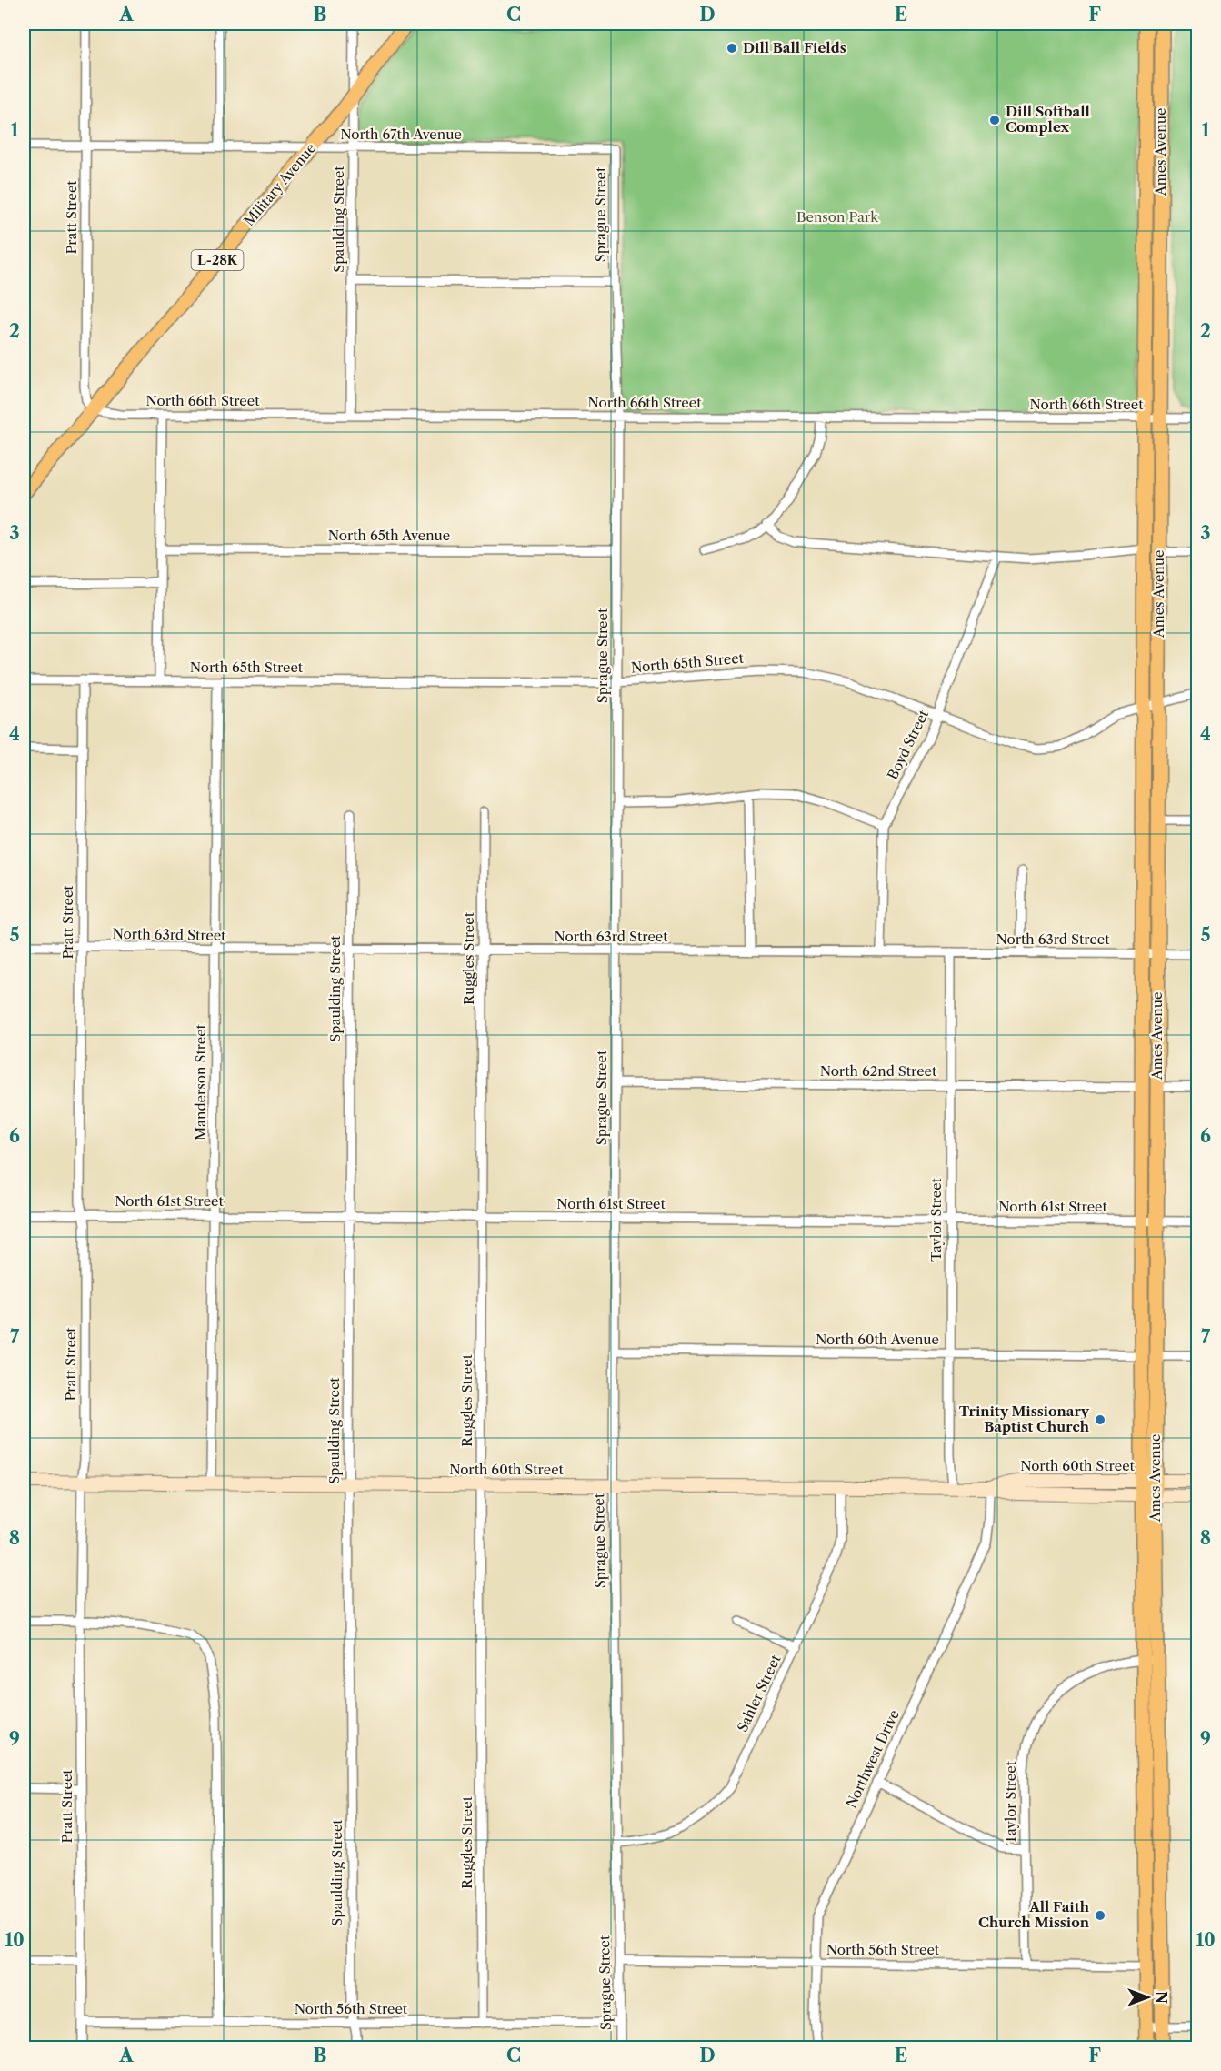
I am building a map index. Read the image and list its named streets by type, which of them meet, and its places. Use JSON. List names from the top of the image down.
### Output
{
  "streets": {
    "main road": [
      "Ames Avenue",
      "Military Avenue",
      "L-28K",
      "North 60th Street"
    ],
    "street": [
      "North 67th Avenue",
      "Sprague Street",
      "Pratt Street",
      "Spaulding Street",
      "North 66th Street",
      "North 65th Avenue",
      "North 65th Street",
      "Boyd Street",
      "North 63rd Street",
      "Ruggles Street",
      "North 62nd Street",
      "Manderson Street",
      "North 61st Street",
      "Taylor Street",
      "North 60th Avenue",
      "Sahler Street",
      "Northwest Drive",
      "North 56th Street"
    ]
  },
  "crossings": [
    ["North 67th Avenue", "Military Avenue"],
    ["North 67th Avenue", "Sprague Street"],
    ["North 67th Avenue", "Pratt Street"],
    ["North 67th Avenue", "Spaulding Street"],
    ["Ames Avenue", "North 66th Street"],
    ["Ames Avenue", "North 65th Street"],
    ["Ames Avenue", "North 63rd Street"],
    ["Ames Avenue", "North 62nd Street"],
    ["Ames Avenue", "North 61st Street"],
    ["Ames Avenue", "Taylor Street"],
    ["Ames Avenue", "North 60th Avenue"],
    ["Ames Avenue", "North 60th Street"],
    ["Ames Avenue", "North 56th Street"],
    ["Military Avenue", "Pratt Street"],
    ["Military Avenue", "Spaulding Street"],
    ["Military Avenue", "North 66th Street"],
    ["Sprague Street", "North 66th Street"],
    ["Sprague Street", "North 65th Avenue"],
    ["Sprague Street", "North 65th Street"],
    ["Sprague Street", "North 63rd Street"],
    ["Sprague Street", "North 62nd Street"],
    ["Sprague Street", "North 61st Street"],
    ["Sprague Street", "North 60th Avenue"],
    ["Sprague Street", "North 60th Street"],
    ["Sprague Street", "Sahler Street"],
    ["Sprague Street", "North 56th Street"],
    ["Pratt Street", "North 66th Street"],
    ["Pratt Street", "North 65th Street"],
    ["Pratt Street", "North 63rd Street"],
    ["Pratt Street", "North 61st Street"],
    ["Pratt Street", "North 60th Street"],
    ["Pratt Street", "North 56th Street"],
    ["Spaulding Street", "North 66th Street"],
    ["Spaulding Street", "North 63rd Street"],
    ["Spaulding Street", "North 61st Street"],
    ["Spaulding Street", "North 60th Street"],
    ["Spaulding Street", "North 56th Street"],
    ["North 65th Street", "Boyd Street"],
    ["North 65th Street", "Manderson Street"],
    ["Boyd Street", "North 63rd Street"],
    ["North 63rd Street", "Ruggles Street"],
    ["North 63rd Street", "Manderson Street"],
    ["North 63rd Street", "Taylor Street"],
    ["Ruggles Street", "North 61st Street"],
    ["Ruggles Street", "North 60th Street"],
    ["Ruggles Street", "North 56th Street"],
    ["North 62nd Street", "Taylor Street"],
    ["Manderson Street", "North 61st Street"],
    ["Manderson Street", "North 60th Street"],
    ["North 61st Street", "Taylor Street"],
    ["Taylor Street", "North 60th Avenue"],
    ["Taylor Street", "North 60th Street"],
    ["Taylor Street", "North 56th Street"],
    ["North 60th Street", "Sahler Street"],
    ["North 60th Street", "Northwest Drive"],
    ["Northwest Drive", "North 56th Street"]
  ],
  "parks": ["Benson Park"],
  "places": [
    "Dill Ball Fields",
    "Dill Softball Complex",
    "Trinity Missionary Baptist Church",
    "All Faith Church Mission"
  ],
  "north": "right",
  "grid": {
    "columns": [
      "A",
      "B",
      "C",
      "D",
      "E",
      "F"
    ],
    "rows": [
      "1",
      "2",
      "3",
      "4",
      "5",
      "6",
      "7",
      "8",
      "9",
      "10"
    ]
  }
}
